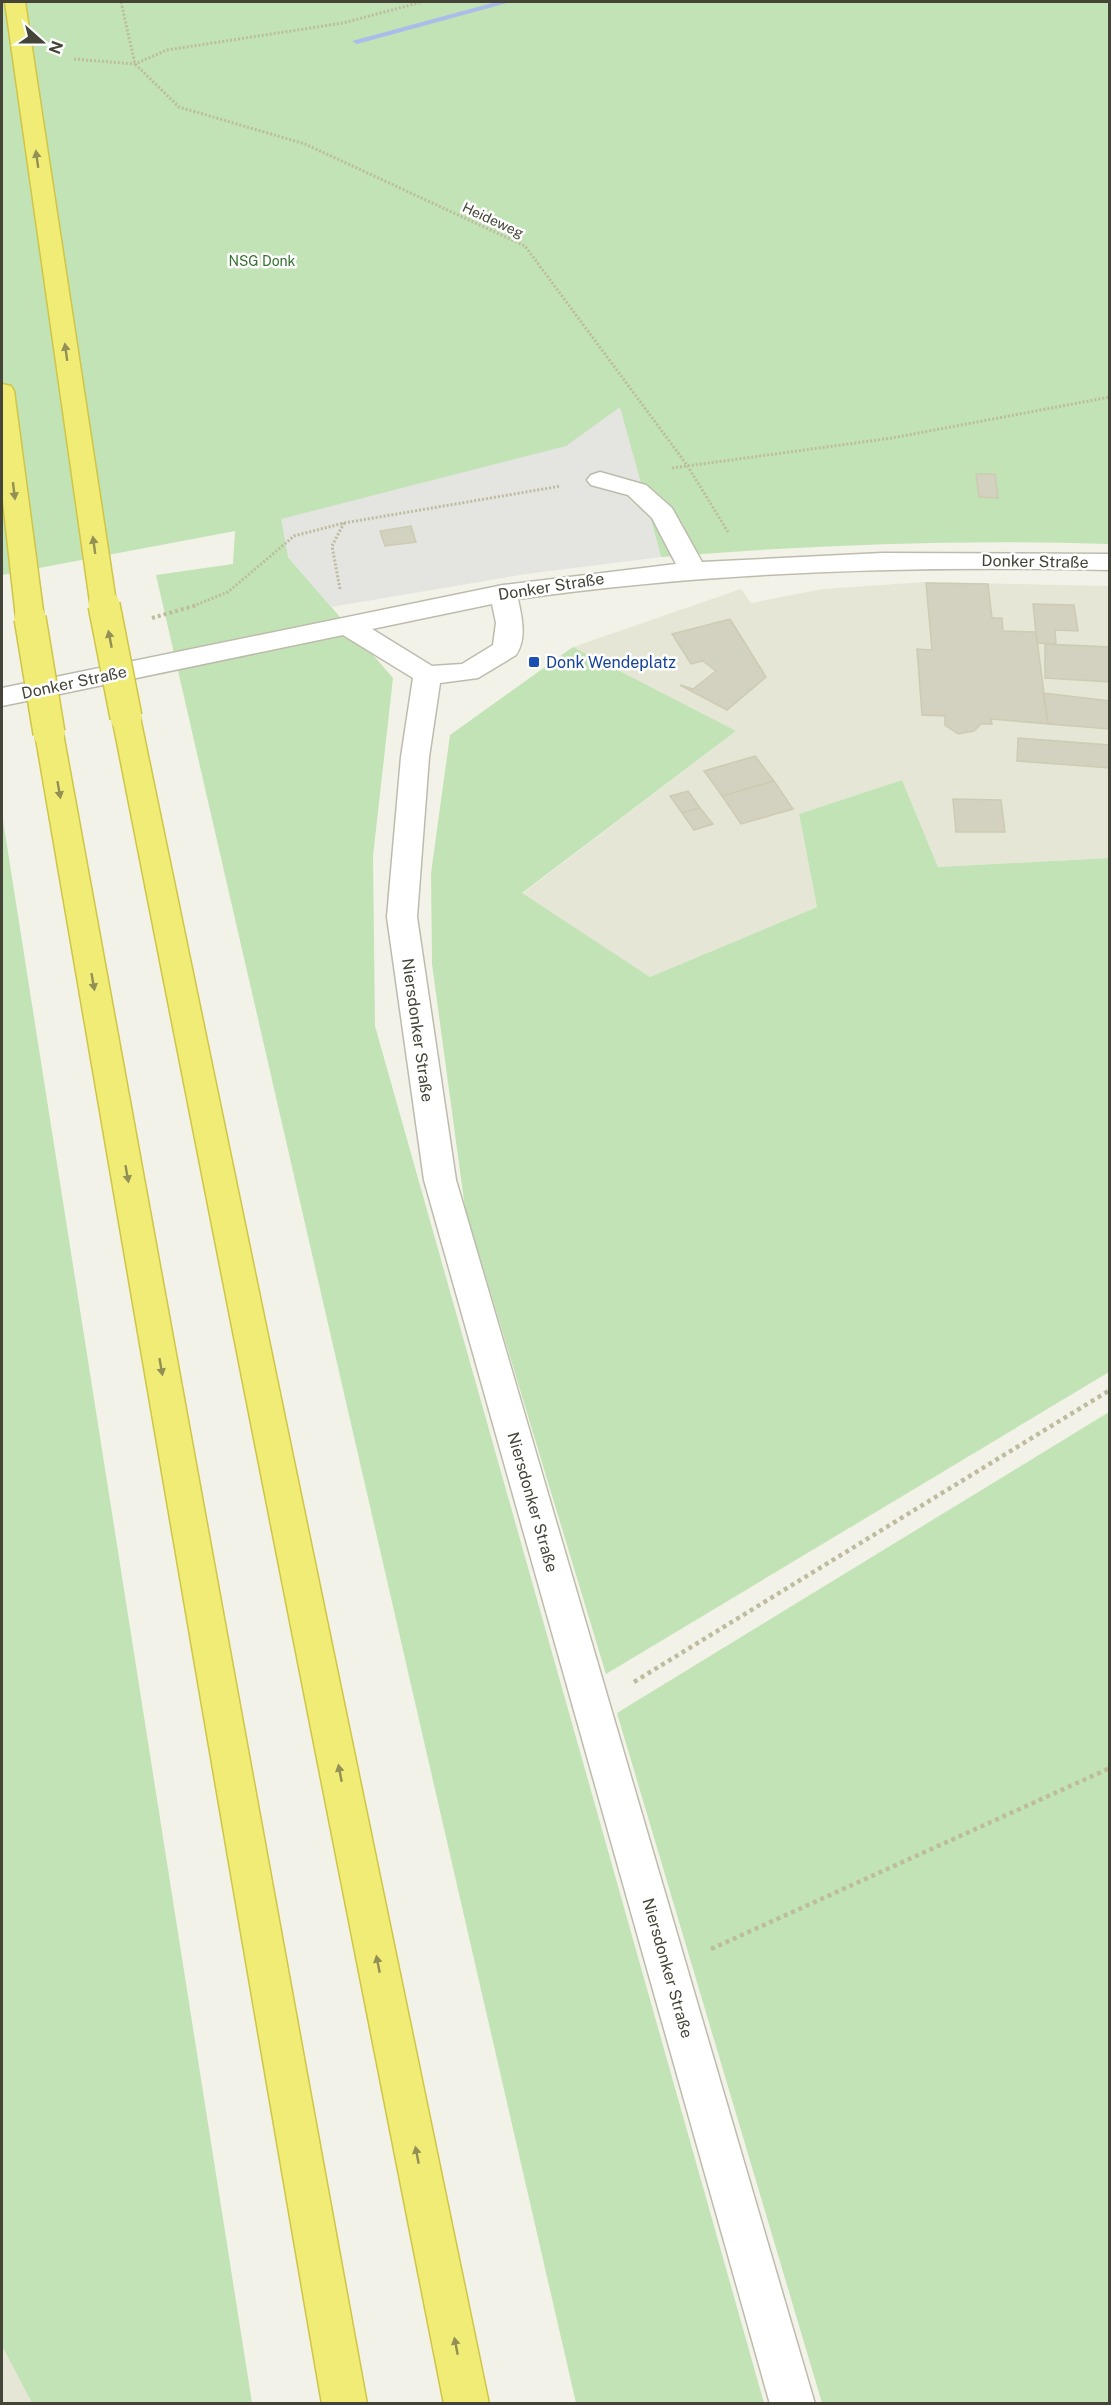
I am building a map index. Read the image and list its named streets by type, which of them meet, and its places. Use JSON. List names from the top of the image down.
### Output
{
  "streets": {
    "street": ["Donker Straße", "Niersdonker Straße"],
    "path": ["Heideweg"]
  },
  "crossings": [
    ["Heideweg", "Donker Straße"]
  ],
  "parks": ["NSG Donk"],
  "places": {
    "transit": ["Donk Wendeplatz"]
  },
  "north": "right"
}
